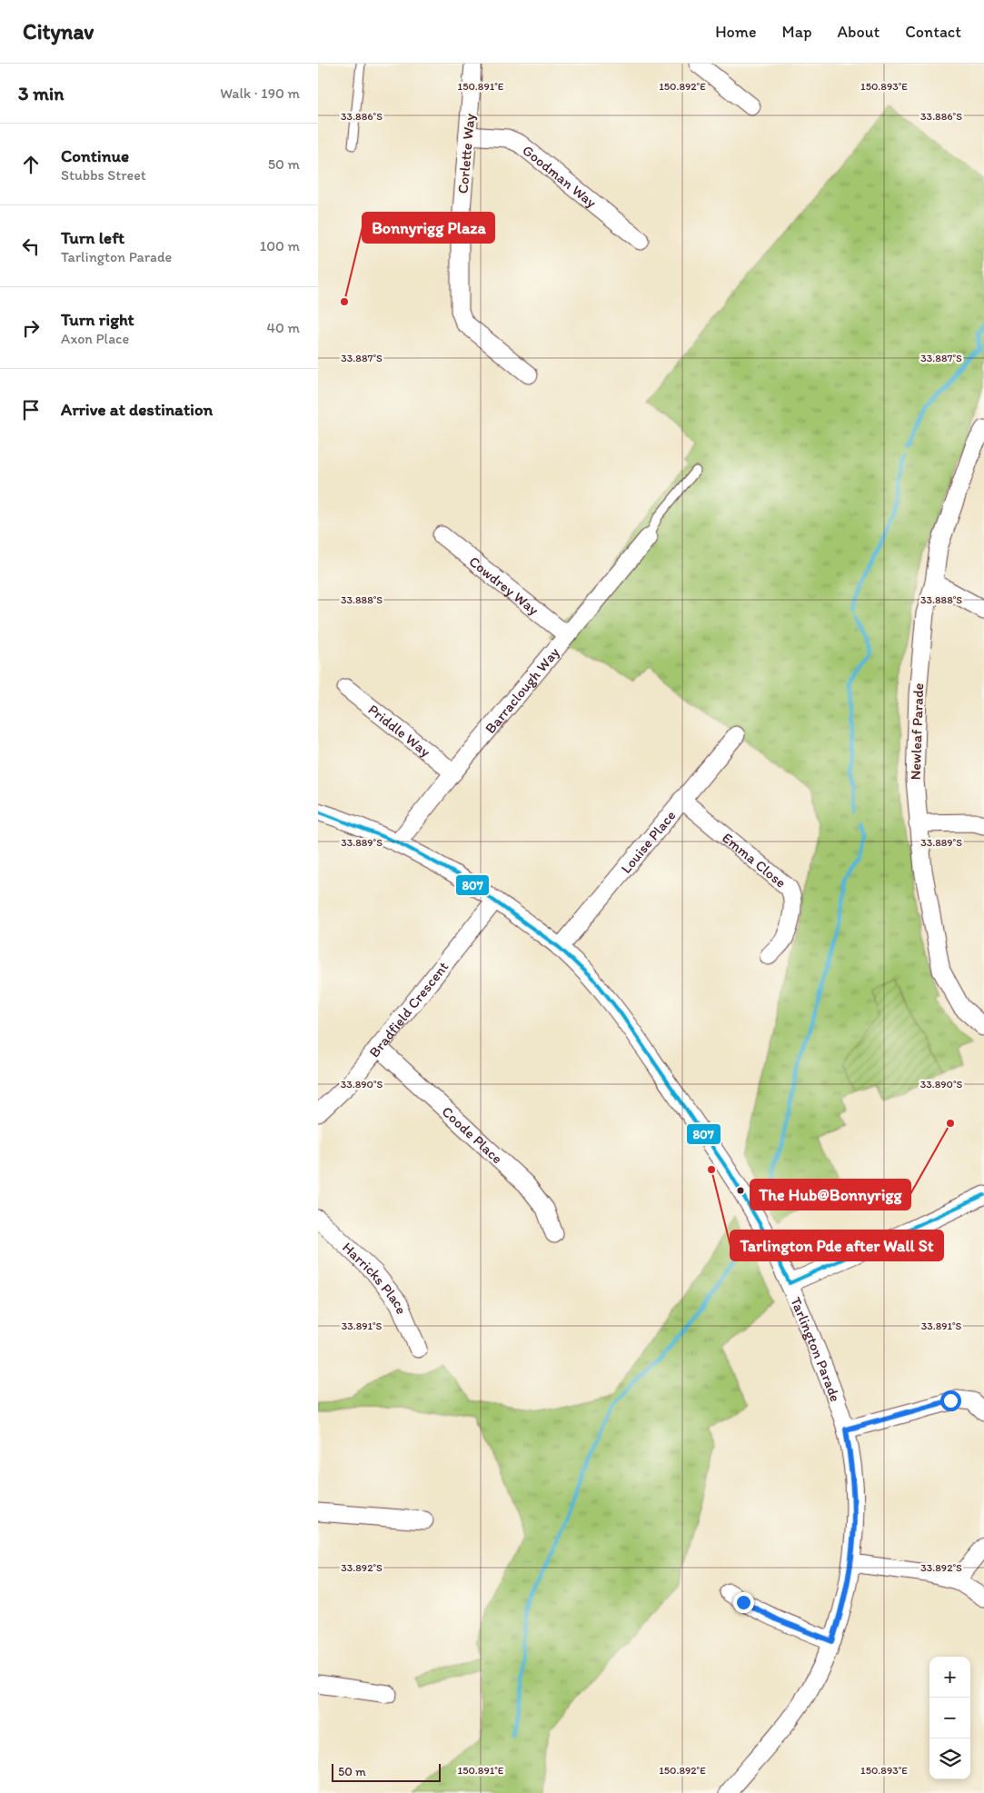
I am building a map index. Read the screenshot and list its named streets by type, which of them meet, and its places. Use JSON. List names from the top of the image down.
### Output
{
  "streets": {
    "street": [
      "Corlette Way",
      "Goodman Way",
      "Cowdrey Way",
      "Barraclough Way",
      "Priddle Way",
      "Newleaf Parade",
      "Louise Place",
      "Emma Close",
      "Bradfield Crescent",
      "Coode Place",
      "Harricks Place",
      "Tarlington Parade"
    ]
  },
  "crossings": [
    ["Corlette Way", "Goodman Way"],
    ["Cowdrey Way", "Barraclough Way"],
    ["Barraclough Way", "Priddle Way"],
    ["Barraclough Way", "Tarlington Parade"],
    ["Louise Place", "Emma Close"],
    ["Louise Place", "Tarlington Parade"],
    ["Bradfield Crescent", "Coode Place"],
    ["Bradfield Crescent", "Tarlington Parade"]
  ],
  "places": ["Bonnyrigg Plaza", "The Hub@Bonnyrigg", "Tarlington Pde after Wall St"],
  "lines": ["transit line 807"],
  "scale_bar": "50 m",
  "page": {
    "header": "Citynav",
    "nav": [
      "Home",
      "Map",
      "About",
      "Contact"
    ],
    "heading": ["3 min", "Walk · 190 m"],
    "list": [
      ["Continue", "Stubbs Street", "50 m"],
      ["Turn left", "Tarlington Parade", "100 m"],
      ["Turn right", "Axon Place", "40 m"],
      "Arrive at destination"
    ],
    "map_buttons": ["+", "−"],
    "scale": "50 m"
  },
  "coordinates": [
    "150.891°E",
    "150.892°E",
    "150.893°E",
    "33.886°S",
    "33.887°S",
    "33.888°S",
    "33.889°S",
    "33.890°S",
    "33.891°S",
    "33.892°S"
  ]
}
